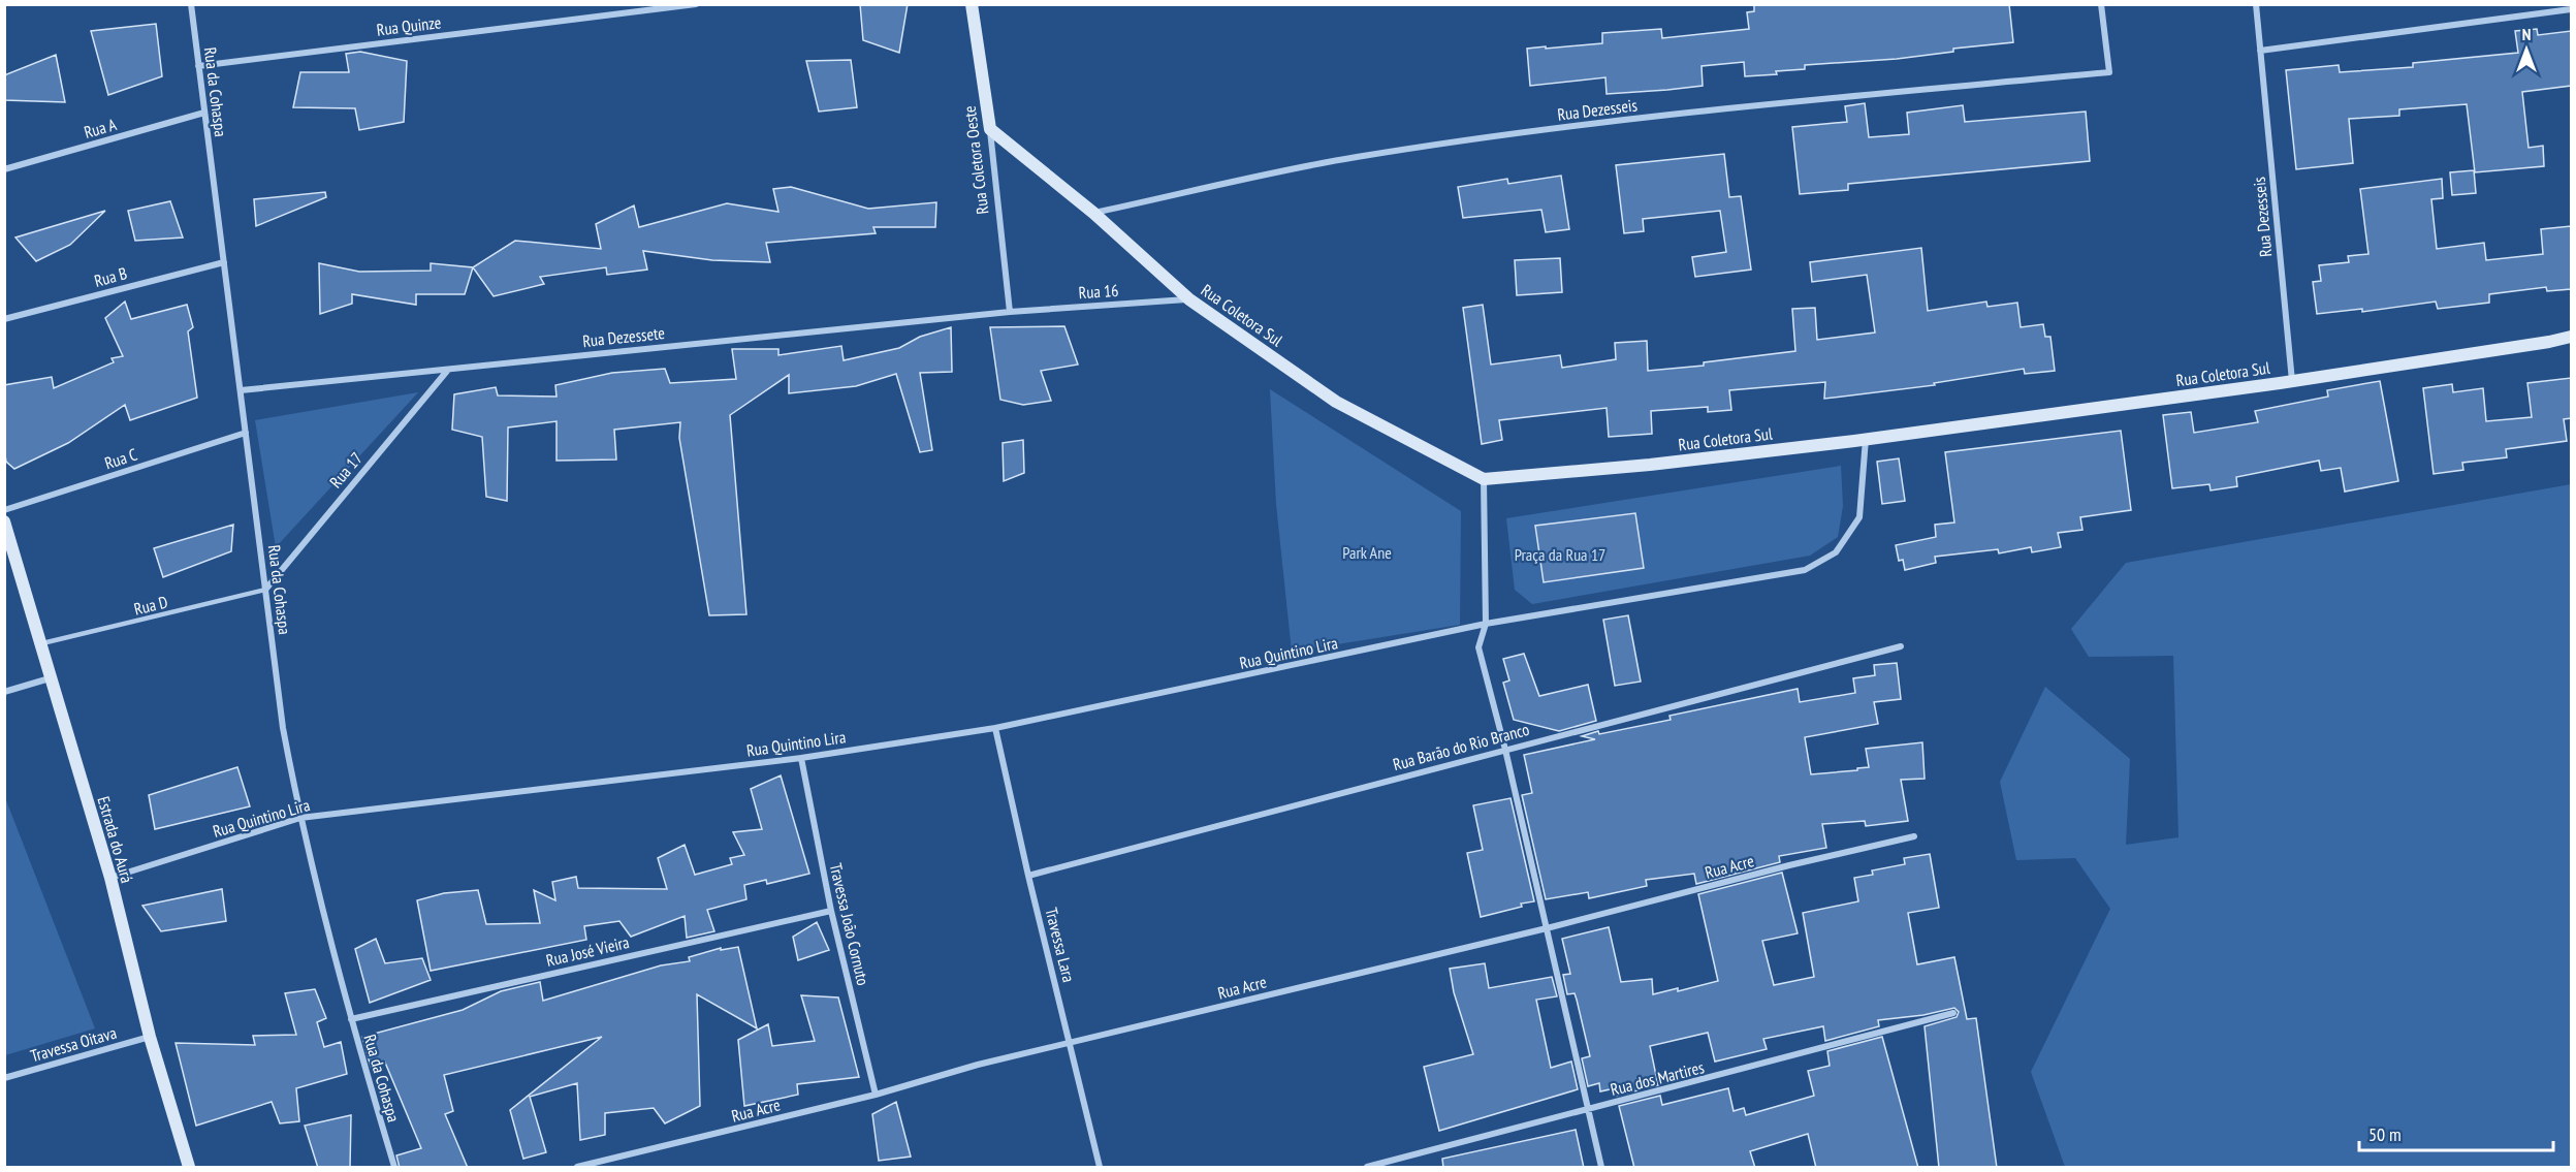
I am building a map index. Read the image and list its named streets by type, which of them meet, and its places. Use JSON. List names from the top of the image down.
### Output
{
  "streets": {
    "street": [
      "Rua Quinze",
      "Rua da Cohaspa",
      "Rua Dezesseis",
      "Rua A",
      "Rua Coletora Oeste",
      "Rua B",
      "Rua 16",
      "Rua Coletora Sul",
      "Rua Dezessete",
      "Rua C",
      "Rua 17",
      "Rua Quintino Lira",
      "Rua Barão do Rio Branco",
      "Estrada do Aurá",
      "Rua Acre",
      "Travessa João Cornuto",
      "Travessa Lara",
      "Rua José Vieira",
      "Travessa Oitava",
      "Rua dos Martires"
    ],
    "lane": ["Rua D"]
  },
  "crossings": [
    ["Rua Quinze", "Rua da Cohaspa"],
    ["Rua da Cohaspa", "Rua A"],
    ["Rua da Cohaspa", "Rua B"],
    ["Rua da Cohaspa", "Rua Dezessete"],
    ["Rua da Cohaspa", "Rua C"],
    ["Rua da Cohaspa", "Rua 17"],
    ["Rua da Cohaspa", "Rua D"],
    ["Rua da Cohaspa", "Rua Quintino Lira"],
    ["Rua da Cohaspa", "Rua José Vieira"],
    ["Rua Dezesseis", "Rua Coletora Sul"],
    ["Rua Coletora Oeste", "Rua 16"],
    ["Rua Coletora Oeste", "Rua Coletora Sul"],
    ["Rua Coletora Oeste", "Rua Dezessete"],
    ["Rua 16", "Rua Coletora Sul"],
    ["Rua 16", "Rua Dezessete"],
    ["Rua Coletora Sul", "Rua Quintino Lira"],
    ["Rua Dezessete", "Rua 17"],
    ["Rua 17", "Rua D"],
    ["Rua D", "Estrada do Aurá"],
    ["Rua Quintino Lira", "Estrada do Aurá"],
    ["Rua Quintino Lira", "Travessa João Cornuto"],
    ["Rua Quintino Lira", "Travessa Lara"],
    ["Rua Barão do Rio Branco", "Travessa Lara"],
    ["Estrada do Aurá", "Travessa Oitava"],
    ["Rua Acre", "Travessa João Cornuto"],
    ["Rua Acre", "Travessa Lara"],
    ["Travessa João Cornuto", "Rua José Vieira"]
  ],
  "parks": ["Park Ane", "Praça da Rua 17"],
  "scale_bar": "50 m",
  "north": "top"
}
